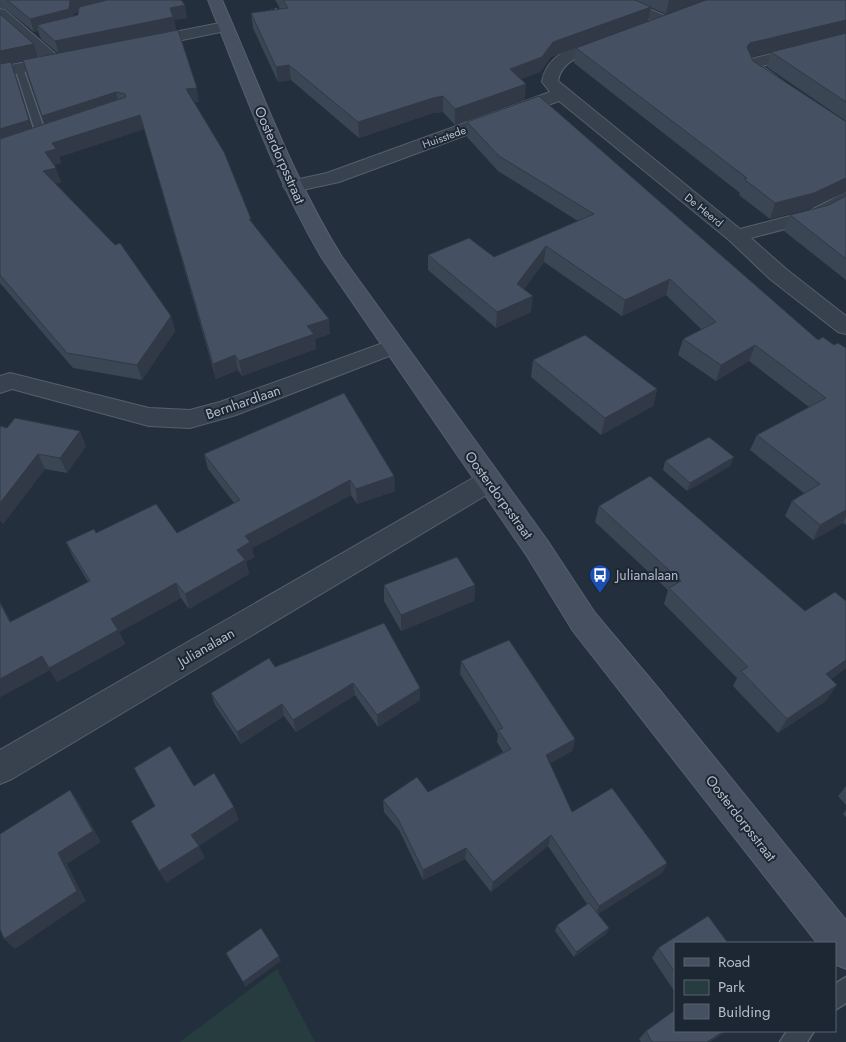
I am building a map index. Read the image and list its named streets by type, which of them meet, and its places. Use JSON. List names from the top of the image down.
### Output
{
  "streets": {
    "street": [
      "Huisstede",
      "Oosterdorpsstraat",
      "De Heerd",
      "Bernhardlaan",
      "Julianalaan"
    ]
  },
  "crossings": [
    ["Huisstede", "Oosterdorpsstraat"],
    ["Huisstede", "De Heerd"],
    ["Oosterdorpsstraat", "Bernhardlaan"],
    ["Oosterdorpsstraat", "Julianalaan"]
  ],
  "places": {
    "bus stop": ["Julianalaan"]
  },
  "legend": ["Road", "Park", "Building"]
}
